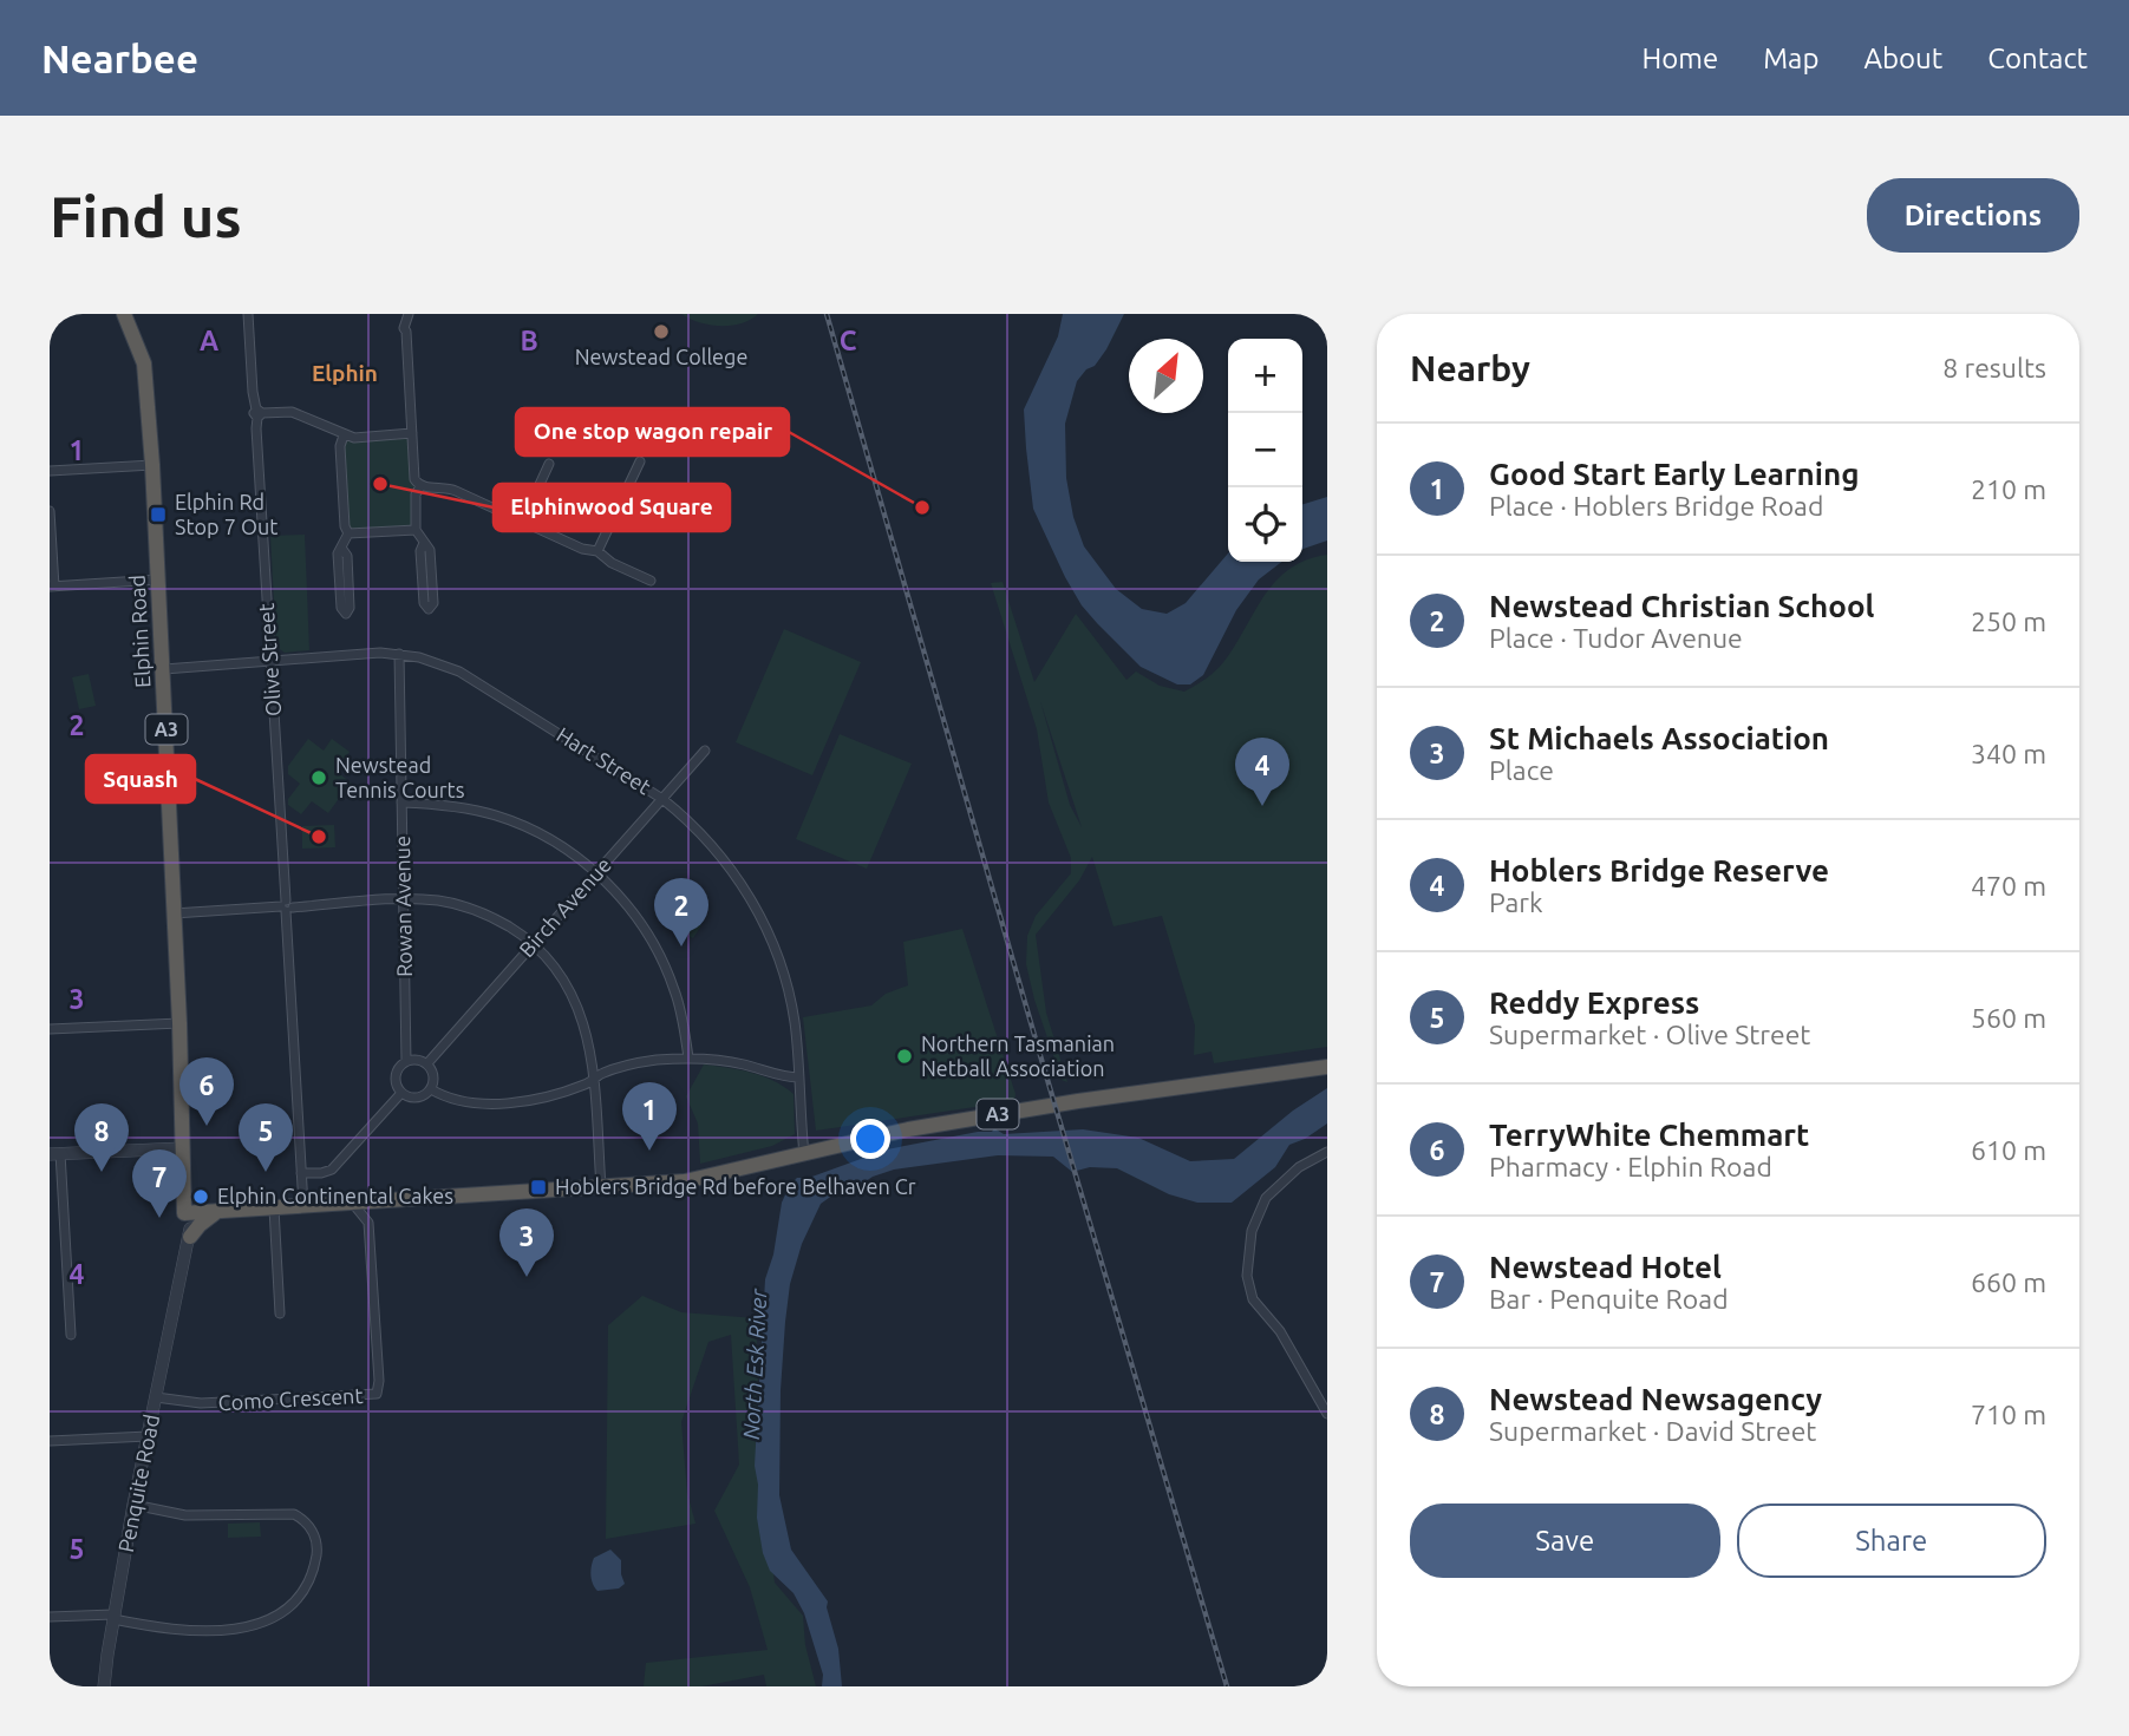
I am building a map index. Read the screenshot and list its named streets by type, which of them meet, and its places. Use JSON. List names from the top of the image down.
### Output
{
  "streets": {
    "highway": ["Elphin Road", "A3"],
    "street": [
      "Olive Street",
      "Hart Street",
      "Rowan Avenue",
      "Birch Avenue",
      "Como Crescent",
      "Penquite Road"
    ]
  },
  "crossings": [
    ["Elphin Road", "A3"],
    ["Elphin Road", "Hart Street"],
    ["Elphin Road", "Penquite Road"],
    ["Olive Street", "A3"],
    ["Olive Street", "Hart Street"],
    ["A3", "Hart Street"],
    ["A3", "Como Crescent"],
    ["A3", "Penquite Road"],
    ["Hart Street", "Rowan Avenue"],
    ["Hart Street", "Birch Avenue"],
    ["Rowan Avenue", "Birch Avenue"],
    ["Como Crescent", "Penquite Road"]
  ],
  "districts": ["Elphin"],
  "water": ["North Esk River"],
  "places": {
    "other": [
      "Newstead College",
      "Elphinwood Square",
      "One stop wagon repair",
      "Newstead Tennis Courts",
      "Squash",
      "Northern Tasmanian Netball Association",
      "Elphin Continental Cakes"
    ],
    "transit": ["Elphin Rd Stop 7 Out", "Hoblers Bridge Rd before Belhaven Cr"]
  },
  "north": "top right",
  "page": {
    "header": "Nearbee",
    "nav": [
      "Home",
      "Map",
      "About",
      "Contact"
    ],
    "buttons": [
      "Directions",
      ["Save", "Share"]
    ],
    "title": "Find us",
    "heading": ["Nearby", "8 results"],
    "map_buttons": ["+", "−"],
    "list": [
      {
        "mark": "1",
        "name": "Good Start Early Learning",
        "note": "Place · Hoblers Bridge Road",
        "value": "210 m"
      },
      {
        "mark": "2",
        "name": "Newstead Christian School",
        "note": "Place · Tudor Avenue",
        "value": "250 m"
      },
      {
        "mark": "3",
        "name": "St Michaels Association",
        "note": "Place",
        "value": "340 m"
      },
      {
        "mark": "4",
        "name": "Hoblers Bridge Reserve",
        "note": "Park",
        "value": "470 m"
      },
      {
        "mark": "5",
        "name": "Reddy Express",
        "note": "Supermarket · Olive Street",
        "value": "560 m"
      },
      {
        "mark": "6",
        "name": "TerryWhite Chemmart",
        "note": "Pharmacy · Elphin Road",
        "value": "610 m"
      },
      {
        "mark": "7",
        "name": "Newstead Hotel",
        "note": "Bar · Penquite Road",
        "value": "660 m"
      },
      {
        "mark": "8",
        "name": "Newstead Newsagency",
        "note": "Supermarket · David Street",
        "value": "710 m"
      }
    ],
    "pins": [
      "4",
      "2",
      "6",
      "1",
      "5",
      "8",
      "7",
      "3"
    ]
  },
  "grid": {
    "columns": ["A", "B", "C"],
    "rows": [
      "1",
      "2",
      "3",
      "4",
      "5"
    ]
  }
}
